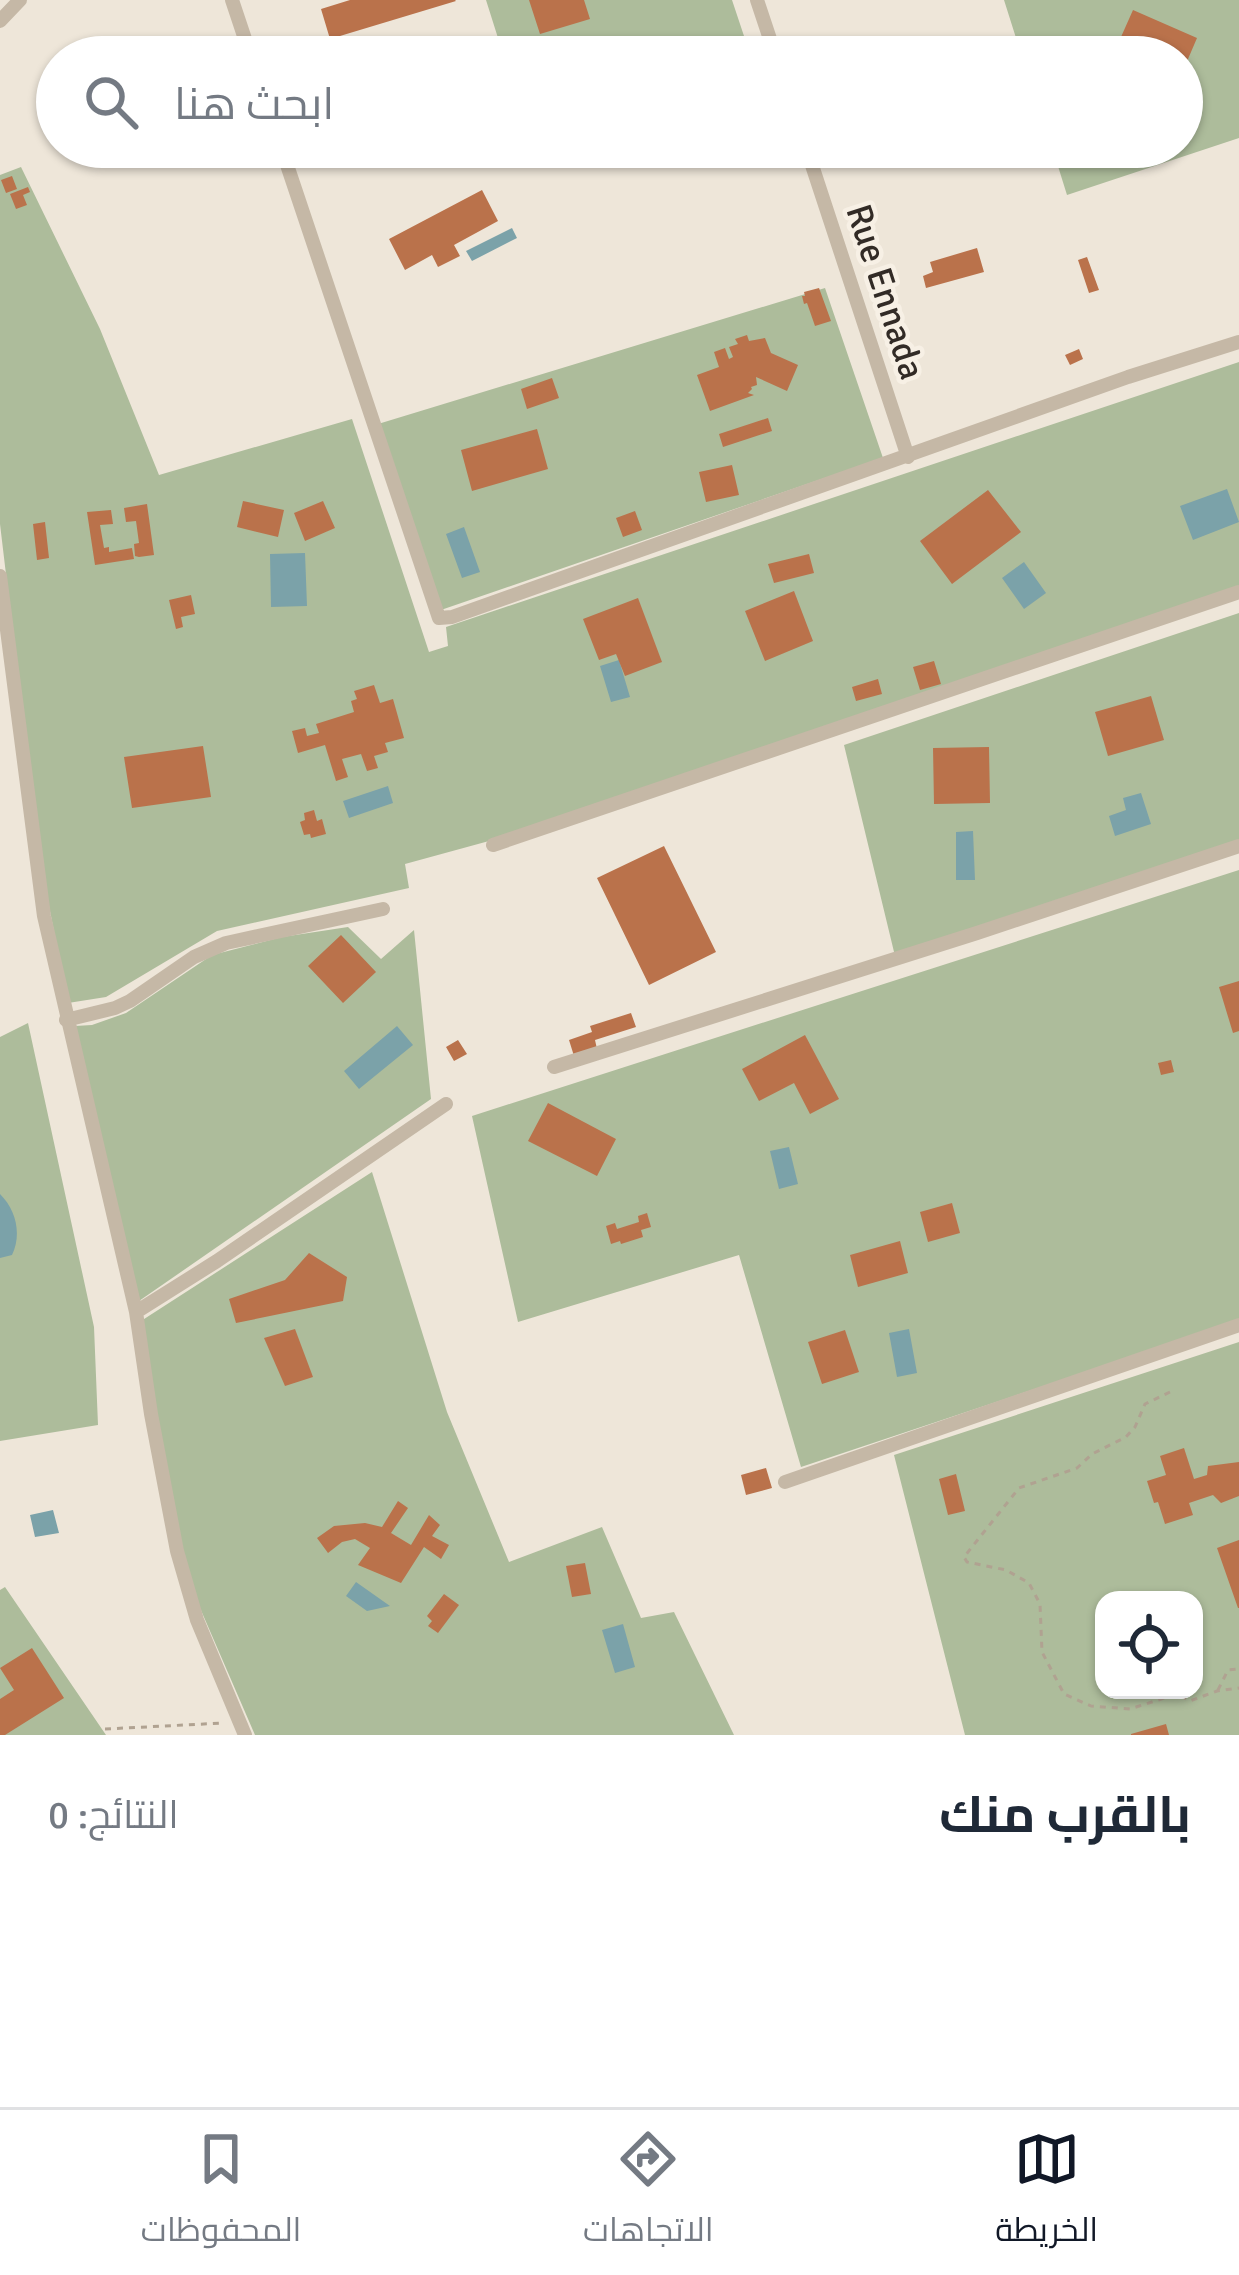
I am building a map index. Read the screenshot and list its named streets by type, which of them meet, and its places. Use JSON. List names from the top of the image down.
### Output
{
  "streets": {
    "street": ["Rue Ennada"]
  },
  "page": {
    "search": "ابحث هنا",
    "heading": ["بالقرب منك", "النتائج: 0"],
    "nav": ["الخريطة", "الاتجاهات", "المحفوظات"]
  }
}
